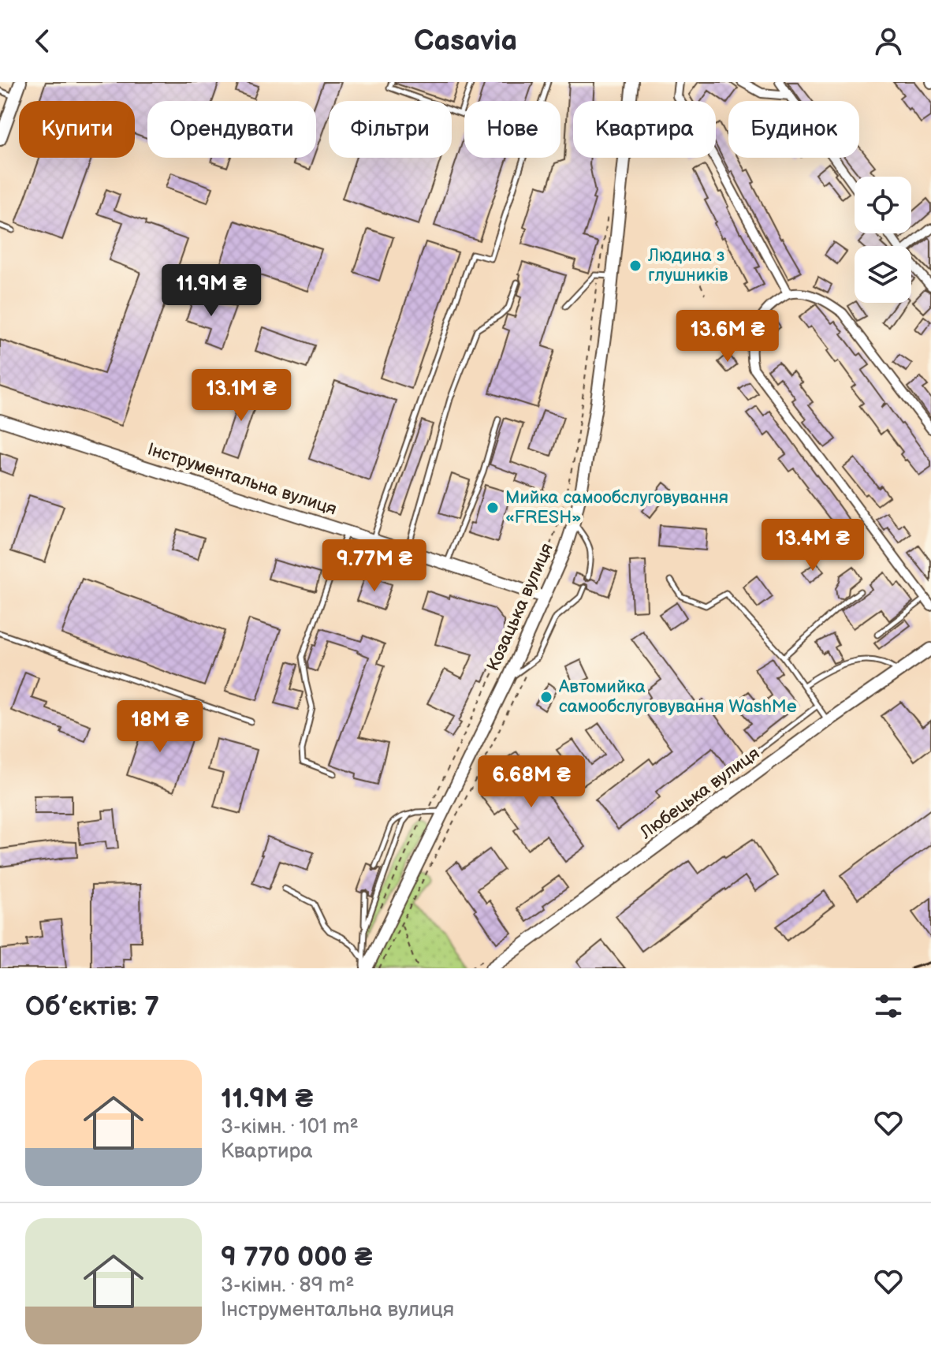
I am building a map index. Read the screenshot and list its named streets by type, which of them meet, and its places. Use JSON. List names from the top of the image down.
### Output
{
  "streets": {
    "main road": ["Інструментальна вулиця", "Козацька вулиця", "Любецька вулиця"]
  },
  "crossings": [
    ["Інструментальна вулиця", "Козацька вулиця"]
  ],
  "places": ["Людина з глушників", "Мийка самообслуговування «FRESH»", "Автомийка самообслуговування WashMe"],
  "page": {
    "header": "Casavia",
    "chip": [
      "Купити",
      "Орендувати",
      "Фільтри",
      "Нове",
      "Квартира",
      "Будинок"
    ],
    "price": [
      "11.9M ₴",
      "13.6M ₴",
      "13.1M ₴",
      "13.4M ₴",
      "9.77M ₴",
      "18M ₴",
      "6.68M ₴"
    ],
    "heading": "Об’єктів: 7",
    "list": [
      {
        "name": "11.9M ₴",
        "note": "3-кімн. · 101 m² · Квартира"
      },
      {
        "name": "9 770 000 ₴",
        "note": "3-кімн. · 89 m² · Інструментальна вулиця"
      }
    ]
  }
}
